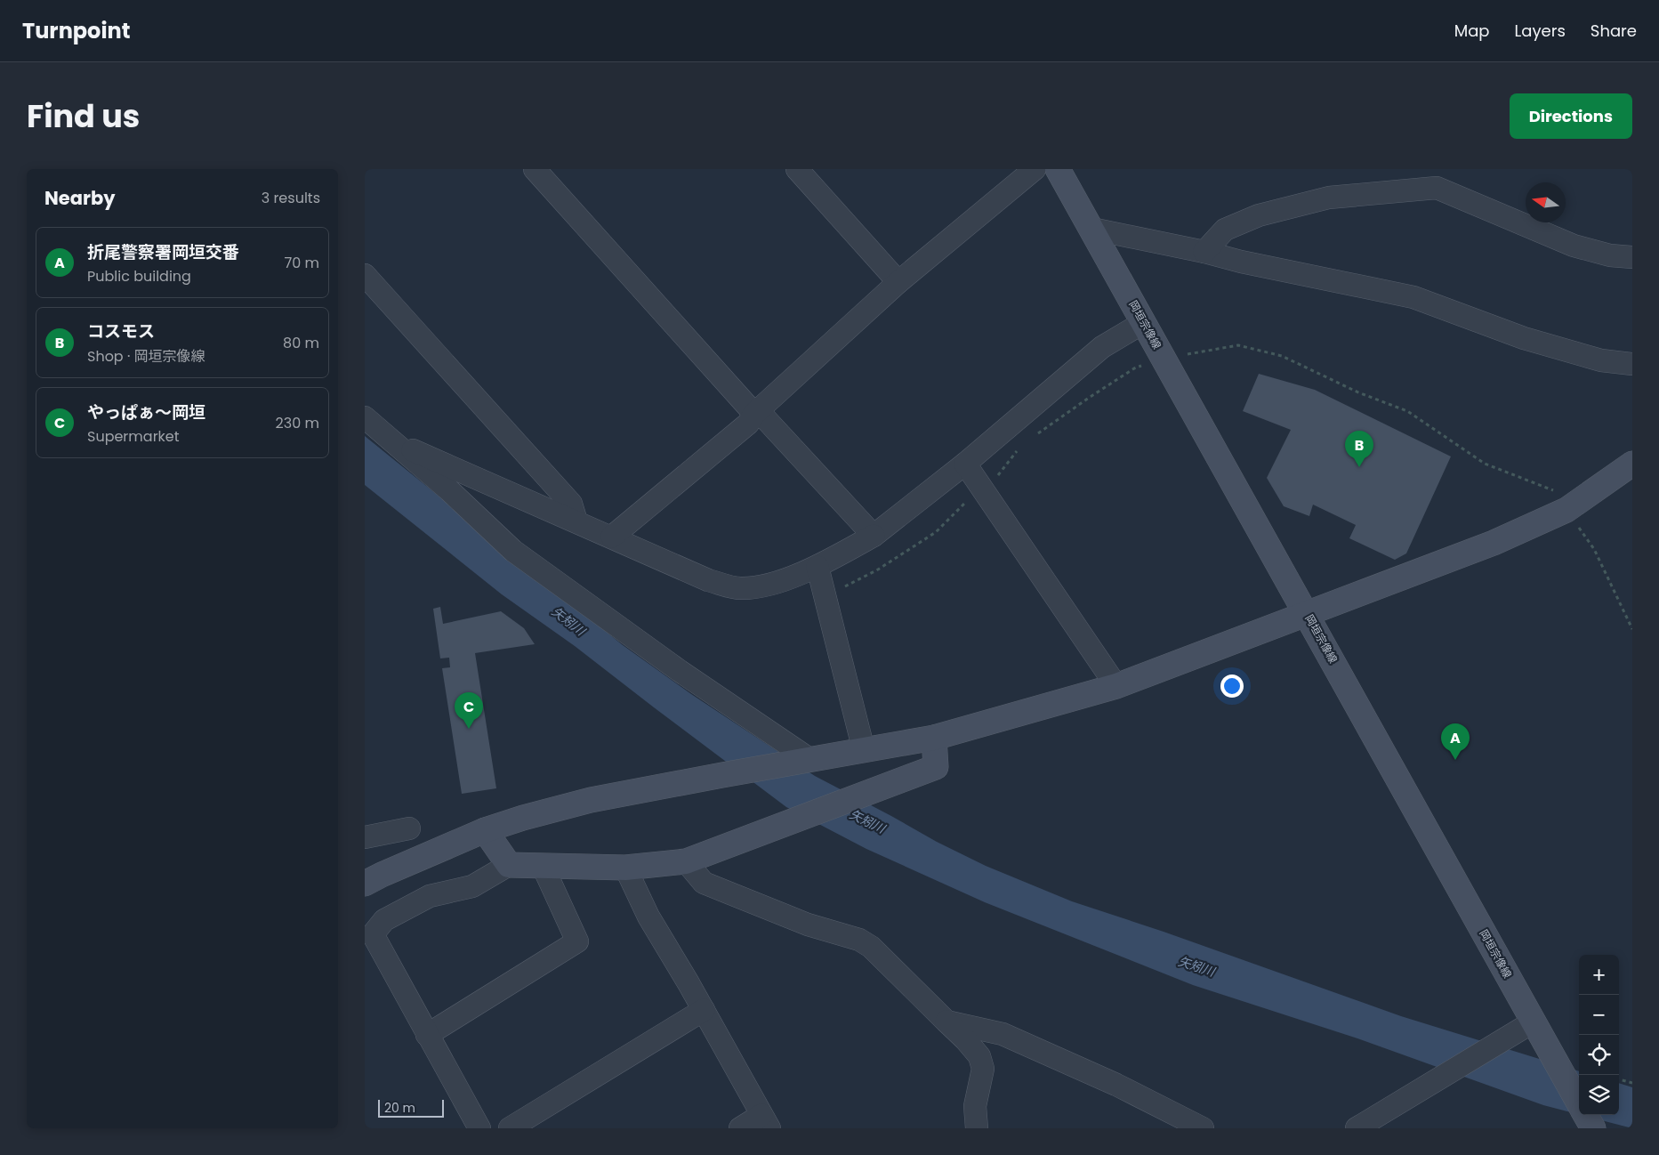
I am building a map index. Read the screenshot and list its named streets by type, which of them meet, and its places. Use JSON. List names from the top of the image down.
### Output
{
  "streets": {
    "street": ["岡垣宗像線"]
  },
  "water": ["矢矧川"],
  "scale_bar": "20 m",
  "north": "left",
  "page": {
    "header": "Turnpoint",
    "nav": ["Map", "Layers", "Share"],
    "title": "Find us",
    "buttons": "Directions",
    "heading": ["Nearby", "3 results"],
    "list": [
      {
        "mark": "A",
        "name": "折尾警察署岡垣交番",
        "note": "Public building",
        "value": "70 m"
      },
      {
        "mark": "B",
        "name": "コスモス",
        "note": "Shop · 岡垣宗像線",
        "value": "80 m"
      },
      {
        "mark": "C",
        "name": "やっぱぁ～岡垣",
        "note": "Supermarket",
        "value": "230 m"
      }
    ],
    "pins": ["B", "C", "A"],
    "map_buttons": ["+", "−"],
    "scale": "20 m"
  }
}
